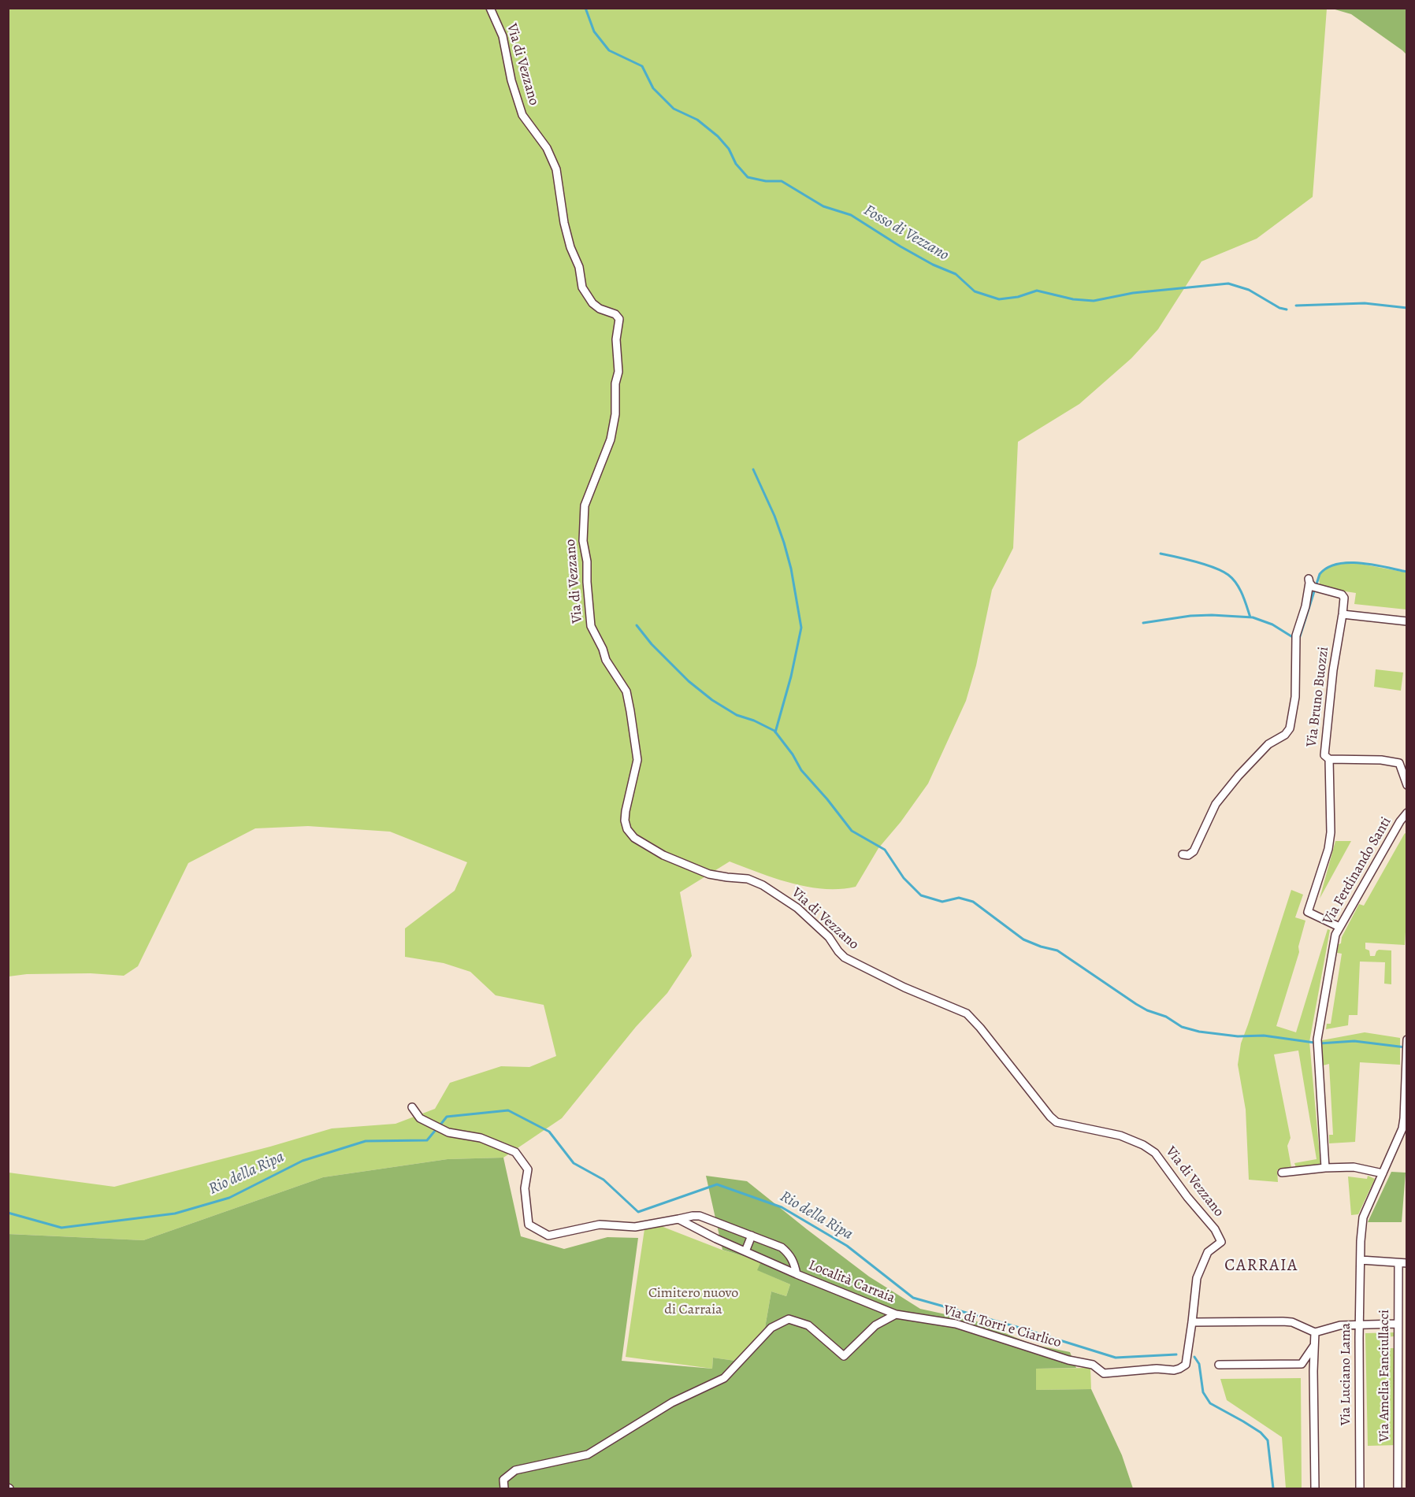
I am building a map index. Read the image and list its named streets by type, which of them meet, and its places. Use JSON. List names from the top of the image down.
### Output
{
  "streets": {
    "street": [
      "Via di Vezzano",
      "Via Bruno Buozzi",
      "Via Ferdinando Santi",
      "Località Carraia",
      "Via di Torri e Ciarlico",
      "Via Luciano Lama",
      "Via Amelia Fanciullacci"
    ]
  },
  "crossings": [
    ["Via di Vezzano", "Via di Torri e Ciarlico"],
    ["Via Bruno Buozzi", "Via Ferdinando Santi"],
    ["Località Carraia", "Via di Torri e Ciarlico"]
  ],
  "districts": ["CARRAIA"],
  "water": ["Fosso di Vezzano", "Rio della Ripa"],
  "parks": ["Cimitero nuovo di Carraia"]
}
